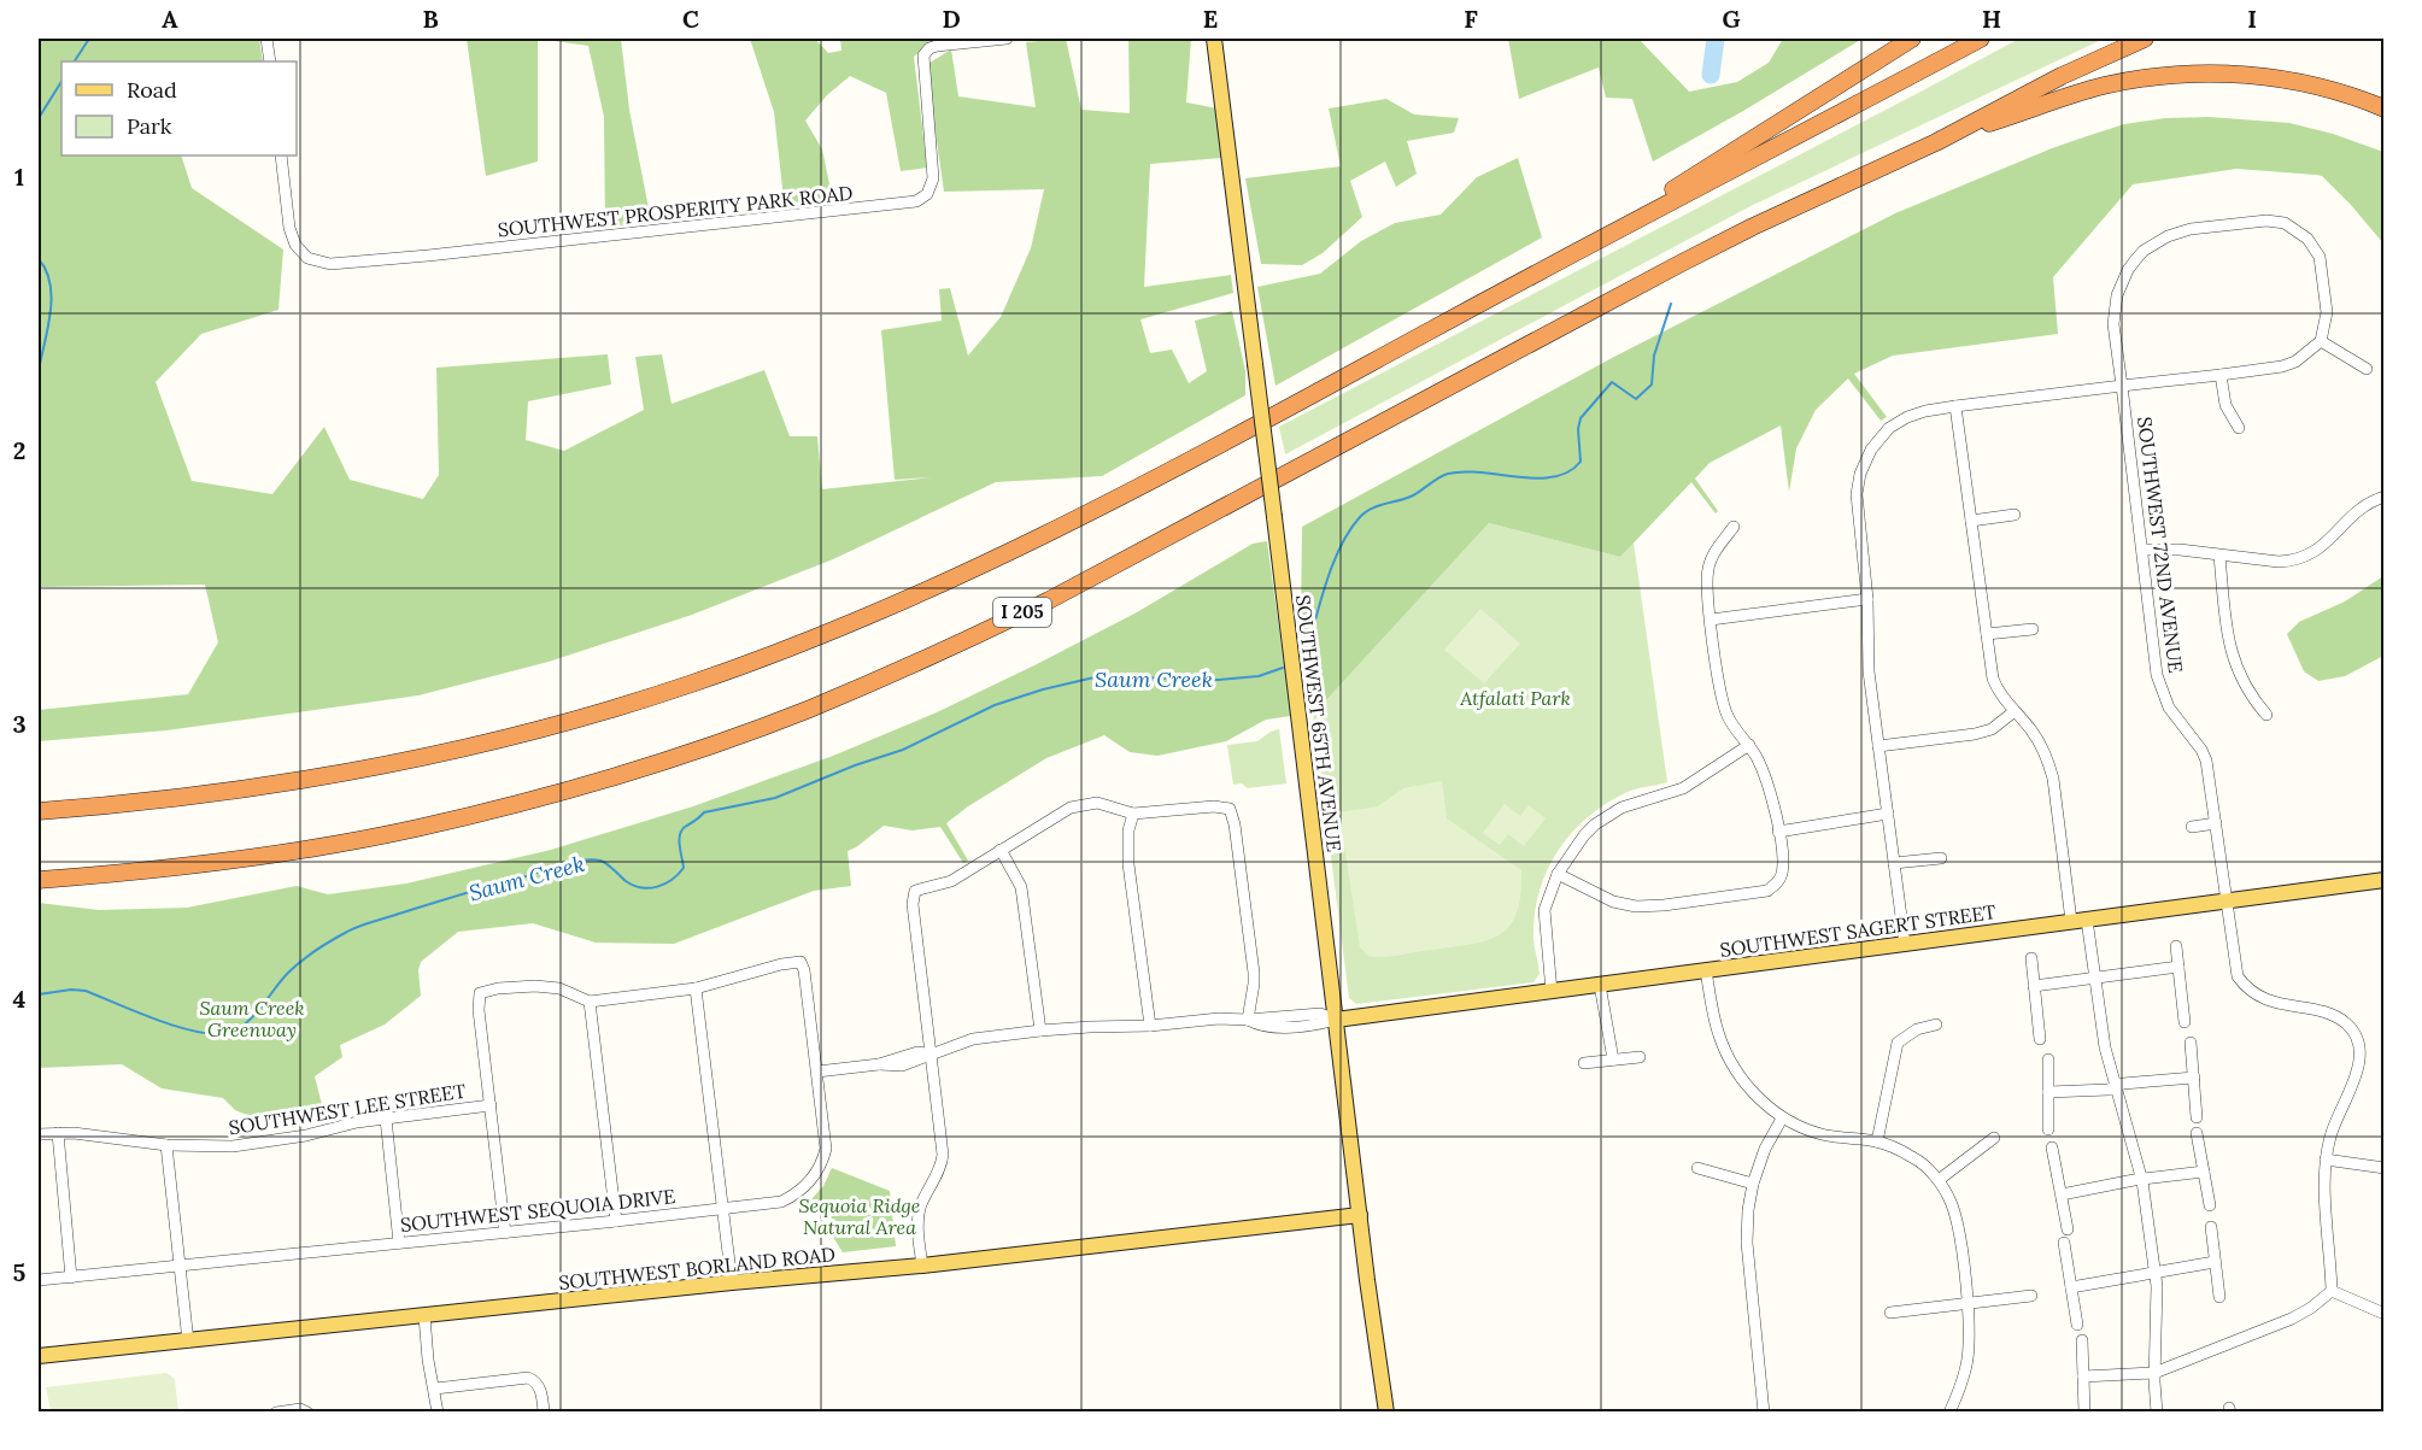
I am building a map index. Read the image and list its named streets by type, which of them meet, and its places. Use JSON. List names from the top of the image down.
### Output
{
  "streets": {
    "highway": ["I 205"],
    "main road": ["SOUTHWEST 65TH AVENUE", "SOUTHWEST SAGERT STREET", "SOUTHWEST BORLAND ROAD"],
    "street": [
      "SOUTHWEST PROSPERITY PARK ROAD",
      "SOUTHWEST 72ND AVENUE",
      "SOUTHWEST LEE STREET",
      "SOUTHWEST SEQUOIA DRIVE"
    ]
  },
  "crossings": [
    ["SOUTHWEST 72ND AVENUE", "SOUTHWEST SAGERT STREET"],
    ["SOUTHWEST 65TH AVENUE", "SOUTHWEST SAGERT STREET"],
    ["SOUTHWEST 65TH AVENUE", "SOUTHWEST BORLAND ROAD"],
    ["SOUTHWEST SAGERT STREET", "SOUTHWEST SEQUOIA DRIVE"]
  ],
  "water": ["Saum Creek"],
  "parks": ["Atfalati Park", "Saum Creek Greenway", "Sequoia Ridge Natural Area"],
  "legend": ["Road", "Park"],
  "grid": {
    "columns": [
      "A",
      "B",
      "C",
      "D",
      "E",
      "F",
      "G",
      "H",
      "I"
    ],
    "rows": [
      "1",
      "2",
      "3",
      "4",
      "5"
    ]
  }
}
